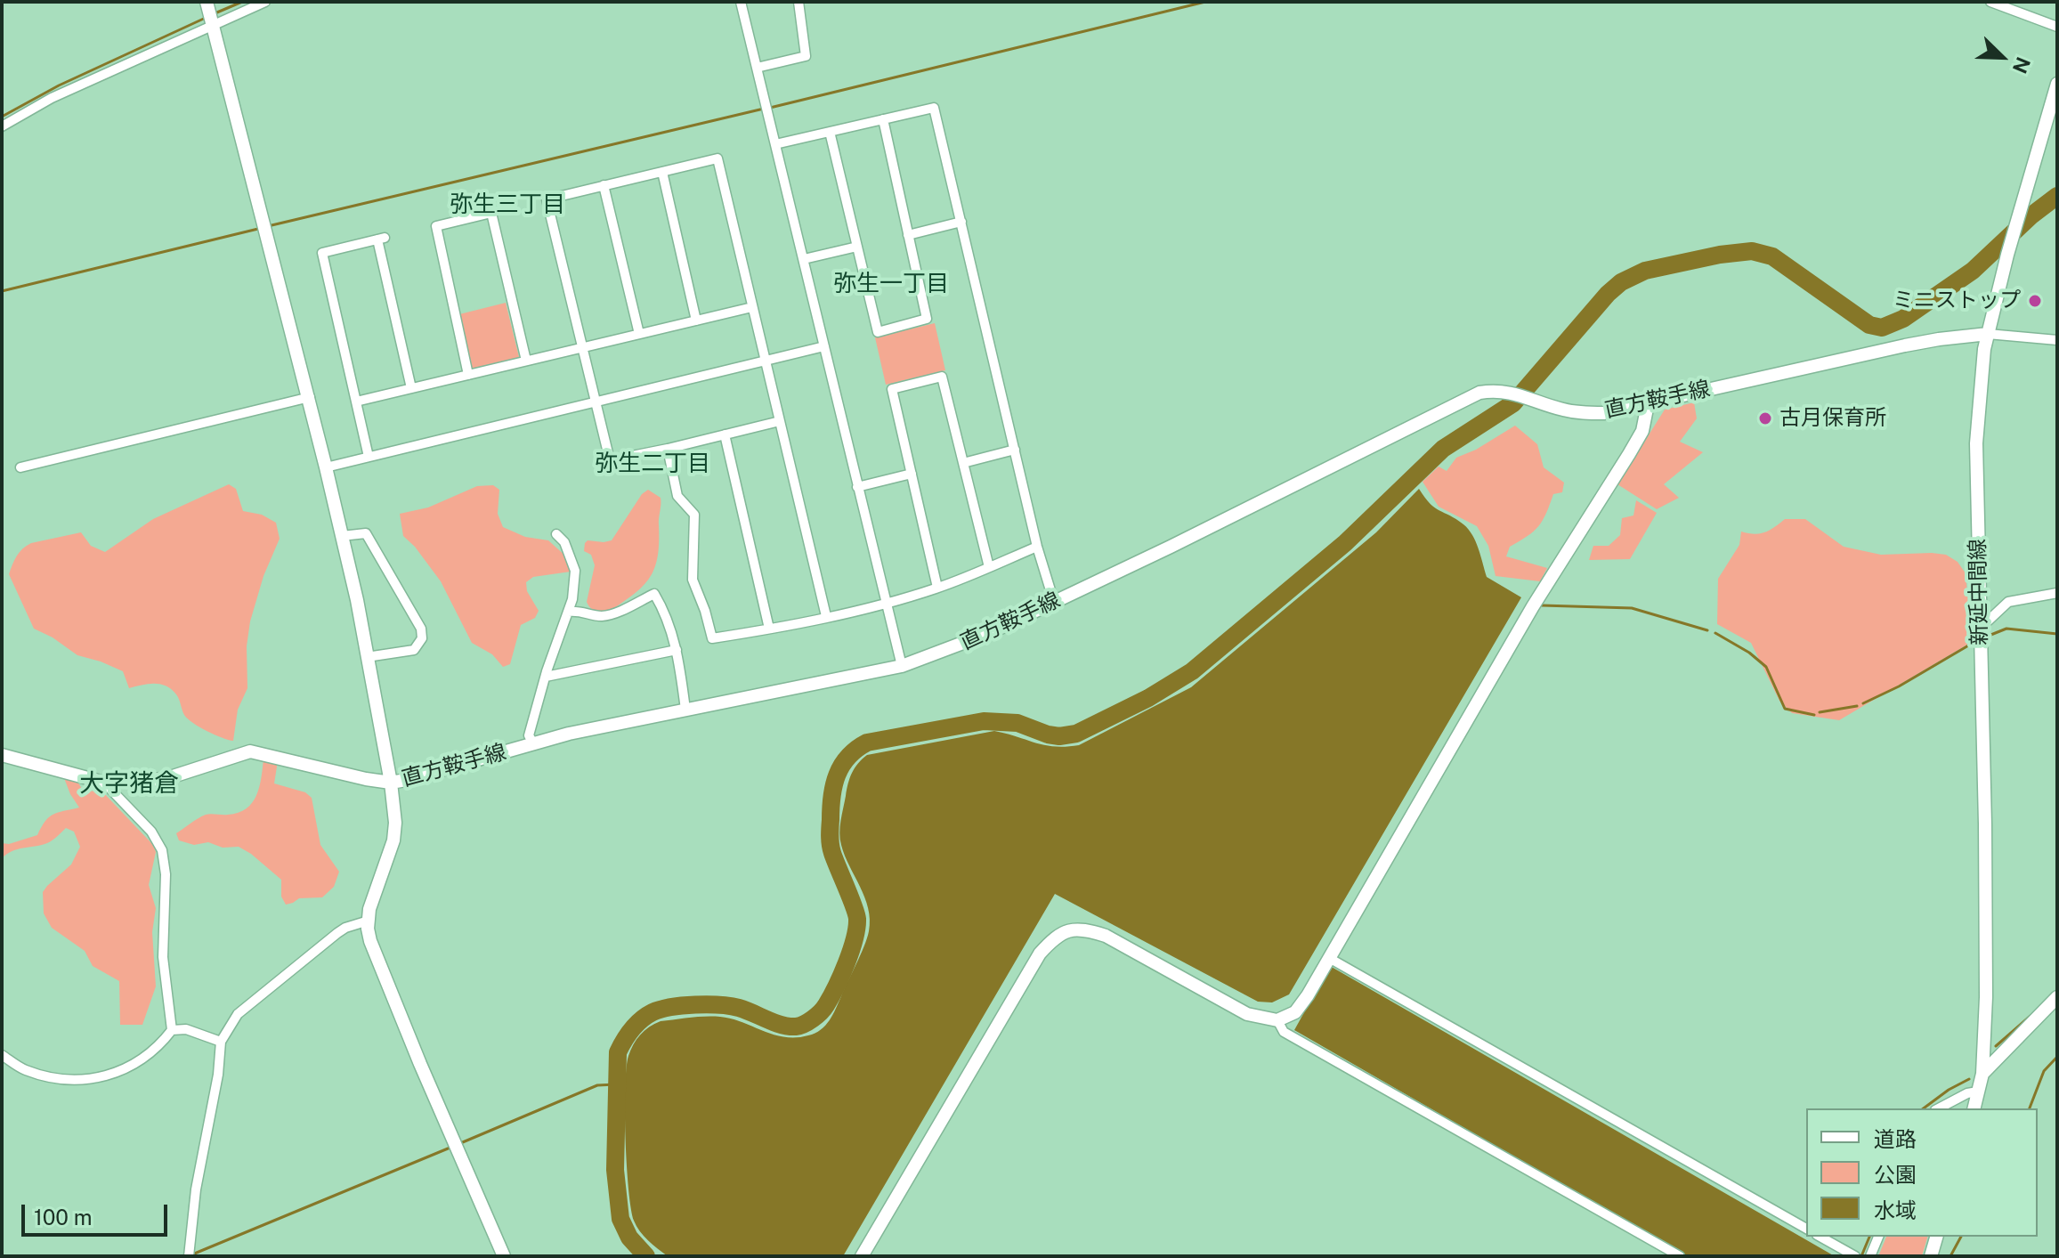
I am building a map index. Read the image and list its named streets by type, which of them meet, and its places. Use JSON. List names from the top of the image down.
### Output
{
  "streets": {
    "main road": ["直方鞍手線", "新延中間線"]
  },
  "crossings": [
    ["直方鞍手線", "新延中間線"]
  ],
  "districts": [
    "弥生三丁目",
    "弥生一丁目",
    "弥生二丁目",
    "大字猪倉"
  ],
  "places": ["ミニストップ", "古月保育所"],
  "legend": ["道路", "公園", "水域"],
  "scale_bar": "100 m",
  "north": "bottom right"
}
